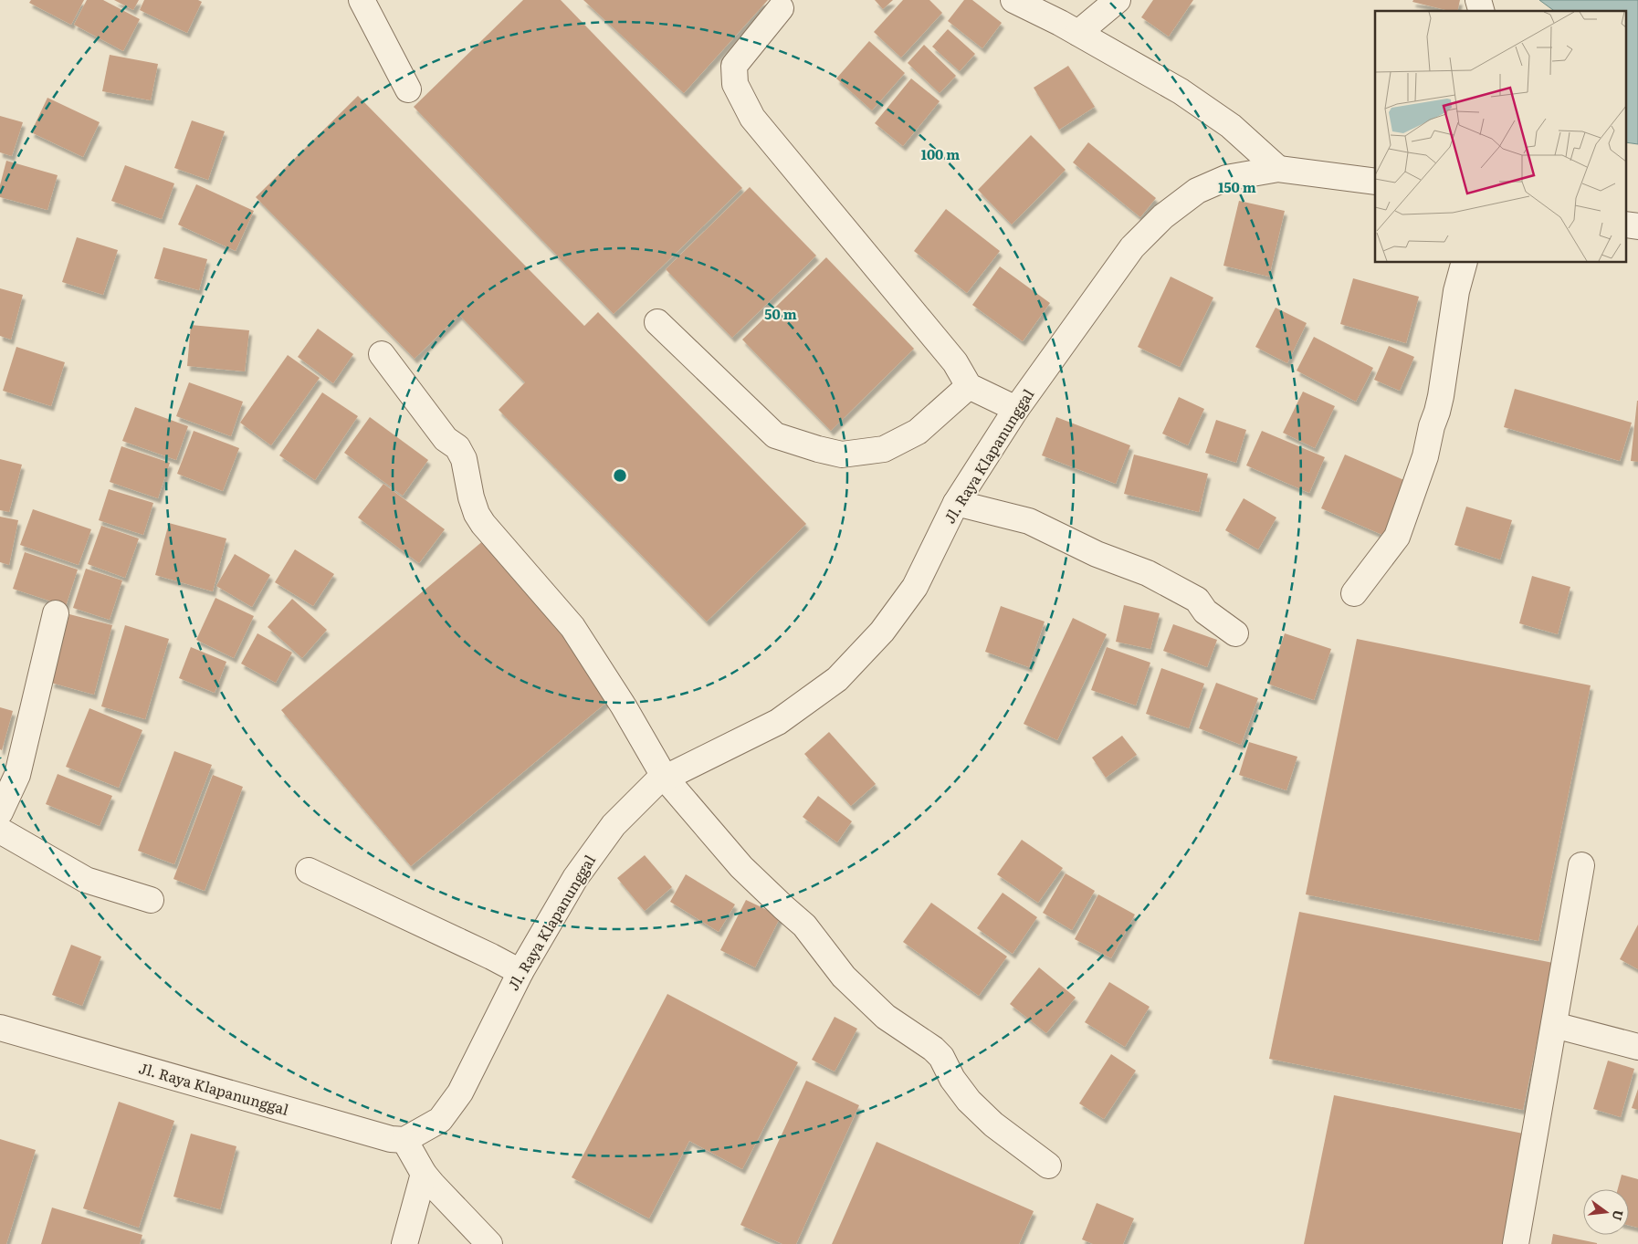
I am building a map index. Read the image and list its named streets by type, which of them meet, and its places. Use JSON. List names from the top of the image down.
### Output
{
  "streets": {
    "street": ["Jl. Raya Klapanunggal"]
  },
  "north": "right",
  "rings": ["100 m", "150 m", "50 m"]
}
